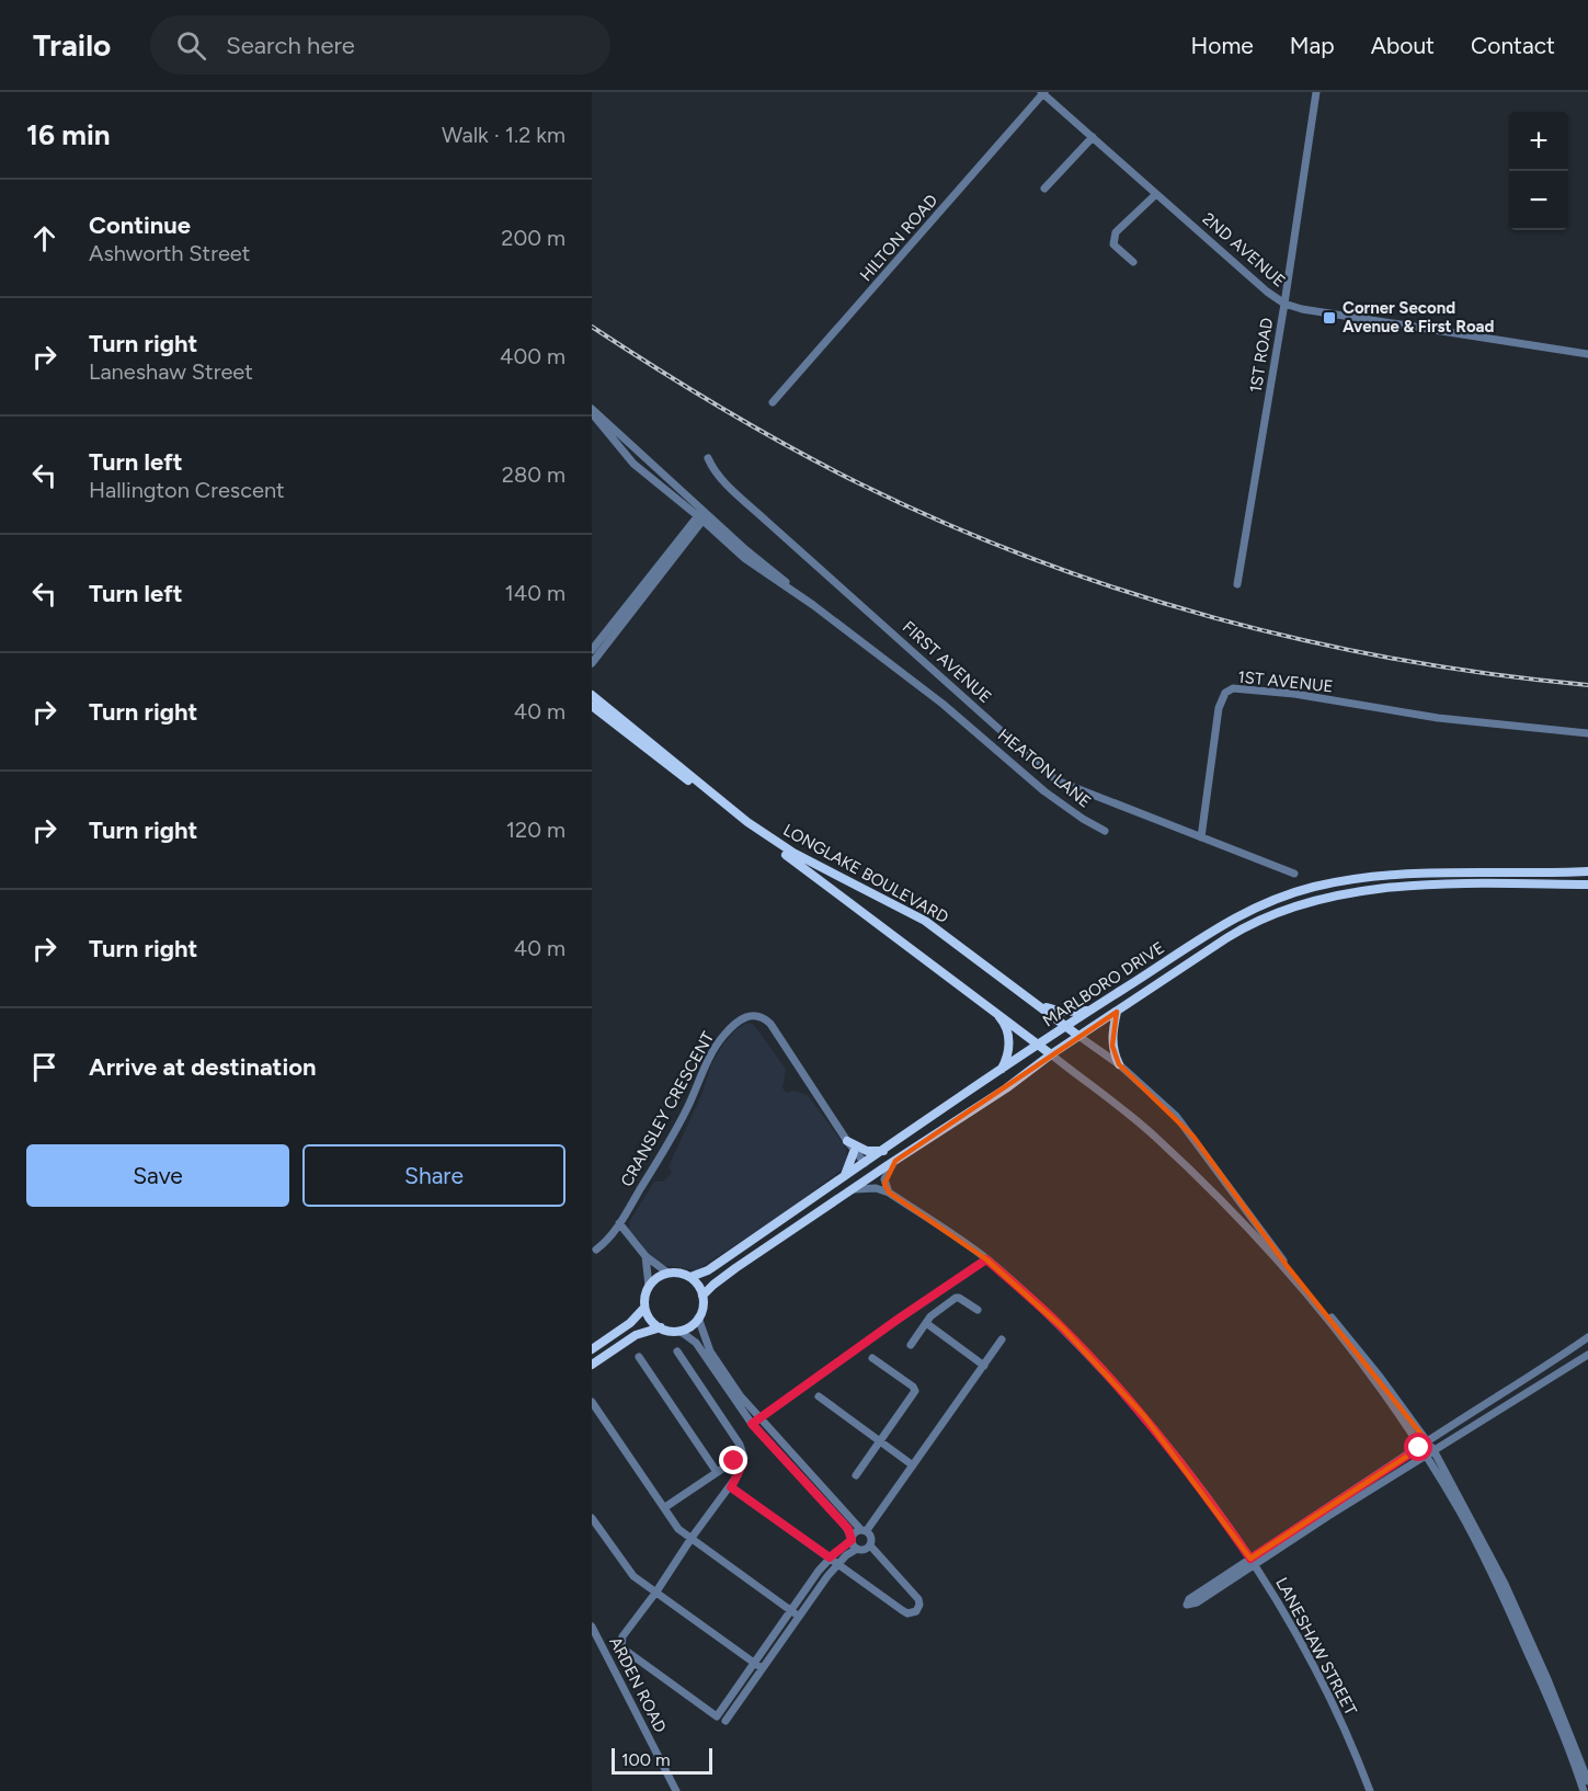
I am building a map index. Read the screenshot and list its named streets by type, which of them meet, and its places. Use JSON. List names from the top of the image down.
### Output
{
  "streets": {
    "main road": ["LONGLAKE BOULEVARD", "MARLBORO DRIVE"],
    "street": [
      "HILTON ROAD",
      "2ND AVENUE",
      "1ST ROAD",
      "FIRST AVENUE",
      "1ST AVENUE",
      "HEATON LANE",
      "CRANSLEY CRESCENT",
      "LANESHAW STREET",
      "ARDEN ROAD"
    ]
  },
  "crossings": [
    ["HILTON ROAD", "2ND AVENUE"],
    ["2ND AVENUE", "1ST ROAD"],
    ["FIRST AVENUE", "1ST AVENUE"],
    ["LONGLAKE BOULEVARD", "MARLBORO DRIVE"],
    ["MARLBORO DRIVE", "CRANSLEY CRESCENT"],
    ["MARLBORO DRIVE", "LANESHAW STREET"]
  ],
  "places": {
    "transit": ["Corner Second Avenue & First Road"]
  },
  "scale_bar": "100 m",
  "page": {
    "header": "Trailo",
    "search": "Search here",
    "nav": [
      "Home",
      "Map",
      "About",
      "Contact"
    ],
    "heading": ["16 min", "Walk · 1.2 km"],
    "map_buttons": ["+", "−"],
    "list": [
      ["Continue", "Ashworth Street", "200 m"],
      ["Turn right", "Laneshaw Street", "400 m"],
      ["Turn left", "Hallington Crescent", "280 m"],
      ["Turn left", "140 m"],
      ["Turn right", "40 m"],
      ["Turn right", "120 m"],
      ["Turn right", "40 m"],
      "Arrive at destination"
    ],
    "buttons": ["Save", "Share"],
    "scale": "100 m"
  }
}
